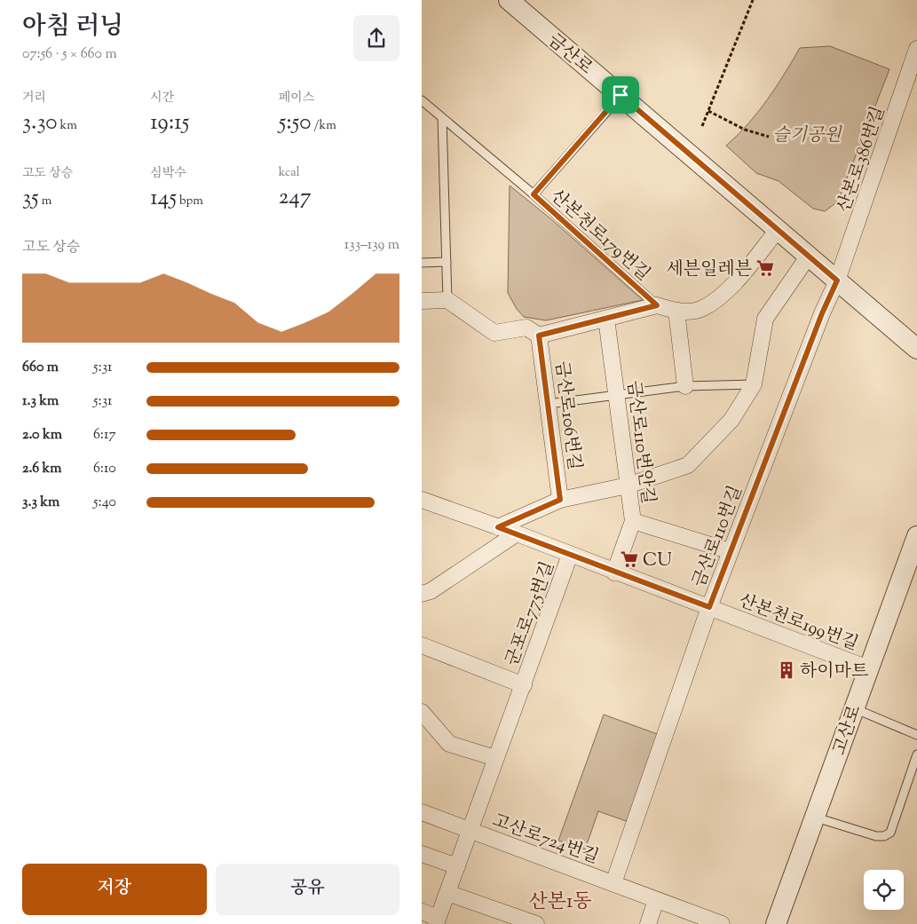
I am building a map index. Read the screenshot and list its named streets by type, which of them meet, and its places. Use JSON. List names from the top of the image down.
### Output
{
  "streets": {
    "street": [
      "금산로",
      "산본로386번길",
      "금산로106번길",
      "금산로110번안길",
      "금산로110번길",
      "군포로775번길",
      "산본천로199번길",
      "고산로",
      "고산로724번길"
    ],
    "lane": ["산본천로179번길"]
  },
  "crossings": [
    ["금산로", "산본로386번길"],
    ["금산로", "금산로110번길"],
    ["산본로386번길", "금산로110번길"],
    ["금산로110번안길", "금산로110번길"],
    ["금산로110번길", "산본천로199번길"],
    ["금산로110번길", "고산로724번길"],
    ["군포로775번길", "산본천로199번길"],
    ["군포로775번길", "고산로724번길"],
    ["산본천로199번길", "고산로"]
  ],
  "districts": ["산본1동"],
  "parks": ["슬기공원"],
  "places": {
    "supermarket": ["세븐일레븐", "CU"],
    "building": ["하이마트"]
  },
  "page": {
    "heading": ["아침 러닝", "07:56 · 5 × 660 m"],
    "stats": [
      ["거리", "3.30 km"],
      ["시간", "19:15"],
      ["페이스", "5:50 /km"],
      ["고도 상승", "35 m"],
      ["심박수", "145 bpm"],
      ["kcal", "247"]
    ],
    "chart": ["고도 상승", "133–139 m"],
    "list": [
      {
        "name": "660 m",
        "note": "5:31"
      },
      {
        "name": "1.3 km",
        "note": "5:31"
      },
      {
        "name": "2.0 km",
        "note": "6:17"
      },
      {
        "name": "2.6 km",
        "note": "6:10"
      },
      {
        "name": "3.3 km",
        "note": "5:40"
      }
    ],
    "buttons": ["저장", "공유"]
  }
}
